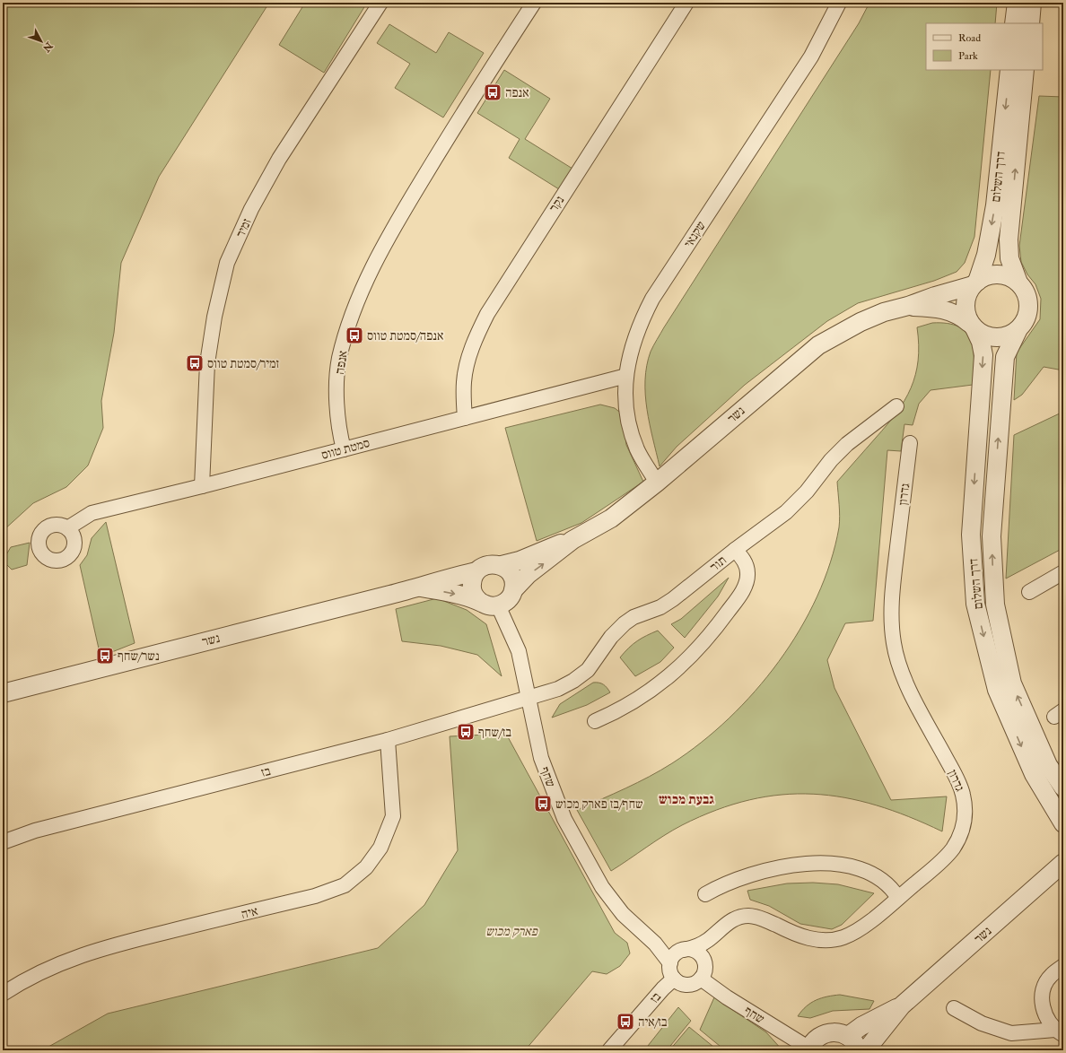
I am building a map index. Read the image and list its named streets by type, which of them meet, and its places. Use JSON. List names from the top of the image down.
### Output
{
  "streets": {
    "street": [
      "דרך השלום",
      "נקר",
      "זמיר",
      "שקנאי",
      "אנפה",
      "נשר",
      "סמטת טווס",
      "גדרון",
      "תור",
      "בז",
      "שחף",
      "איה"
    ]
  },
  "crossings": [
    ["דרך השלום", "נשר"],
    ["נקר", "סמטת טווס"],
    ["זמיר", "סמטת טווס"],
    ["שקנאי", "נשר"],
    ["שקנאי", "סמטת טווס"],
    ["אנפה", "סמטת טווס"],
    ["נשר", "שחף"],
    ["גדרון", "בז"],
    ["גדרון", "שחף"],
    ["תור", "בז"],
    ["תור", "שחף"],
    ["בז", "שחף"],
    ["בז", "איה"]
  ],
  "districts": ["גבעת מכוש"],
  "parks": ["פארק מכוש"],
  "places": {
    "bus stop": [
      "אנפה",
      "אנפה/סמטת טווס",
      "זמיר/סמטת טווס",
      "נשר/שחף",
      "בז/שחף",
      "שחף/בז פארק מכוש",
      "בז/איה"
    ]
  },
  "legend": ["Road", "Park"],
  "north": "bottom right"
}
